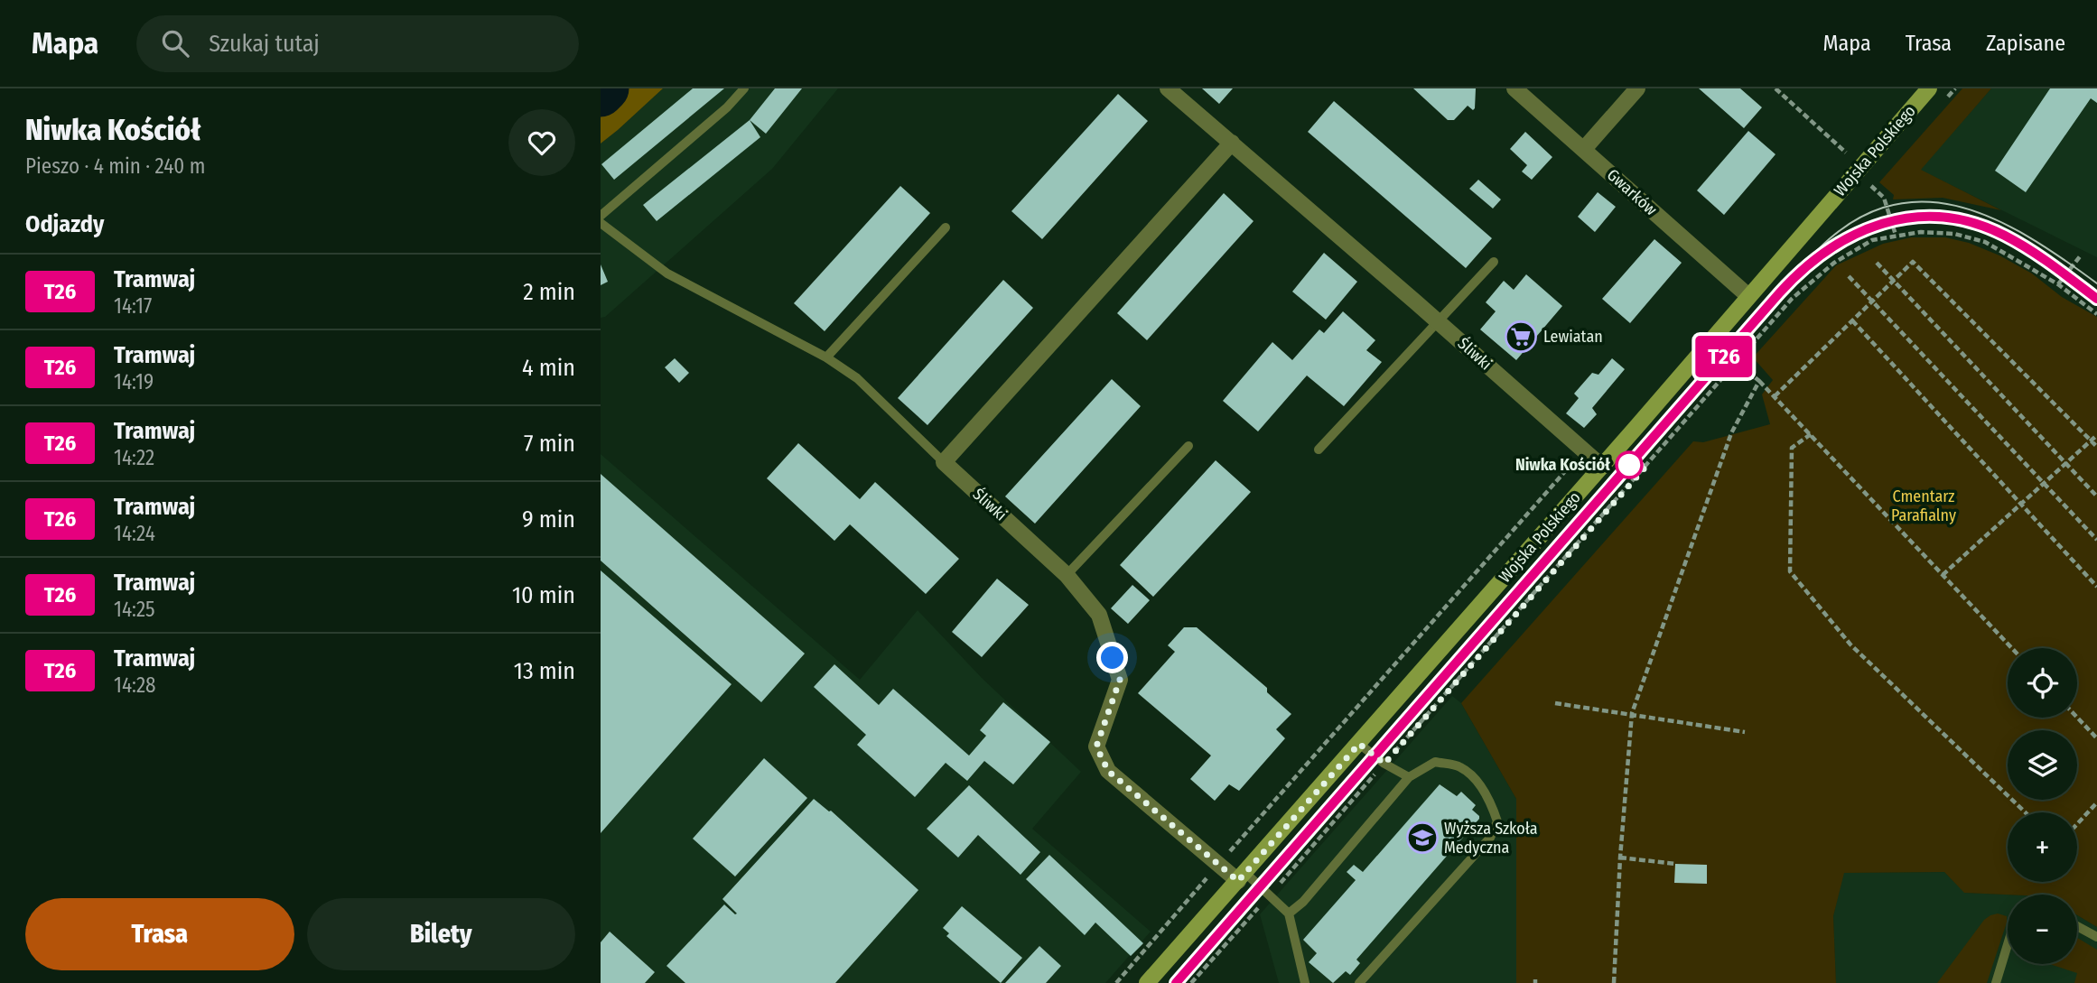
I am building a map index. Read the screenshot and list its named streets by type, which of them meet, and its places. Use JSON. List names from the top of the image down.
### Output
{
  "streets": {
    "main road": ["Wojska Polskiego"],
    "street": ["Gwarków", "Śliwki"]
  },
  "crossings": [
    ["Wojska Polskiego", "Gwarków"],
    ["Wojska Polskiego", "Śliwki"]
  ],
  "parks": ["Cmentarz Parafialny"],
  "places": {
    "supermarket": ["Lewiatan"],
    "other": ["Niwka Kościół"],
    "school or university": ["Wyższa Szkoła Medyczna"]
  },
  "lines": ["tram line T26"],
  "page": {
    "header": "Mapa",
    "search": "Szukaj tutaj",
    "nav": ["Mapa", "Trasa", "Zapisane"],
    "heading": [
      ["Niwka Kościół", "Pieszo · 4 min · 240 m"],
      "Odjazdy"
    ],
    "on_map": "T26",
    "list": [
      {
        "mark": "T26",
        "name": "Tramwaj",
        "note": "14:17",
        "value": "2 min"
      },
      {
        "mark": "T26",
        "name": "Tramwaj",
        "note": "14:19",
        "value": "4 min"
      },
      {
        "mark": "T26",
        "name": "Tramwaj",
        "note": "14:22",
        "value": "7 min"
      },
      {
        "mark": "T26",
        "name": "Tramwaj",
        "note": "14:24",
        "value": "9 min"
      },
      {
        "mark": "T26",
        "name": "Tramwaj",
        "note": "14:25",
        "value": "10 min"
      },
      {
        "mark": "T26",
        "name": "Tramwaj",
        "note": "14:28",
        "value": "13 min"
      }
    ],
    "map_buttons": ["+", "−"],
    "buttons": ["Trasa", "Bilety"]
  }
}
